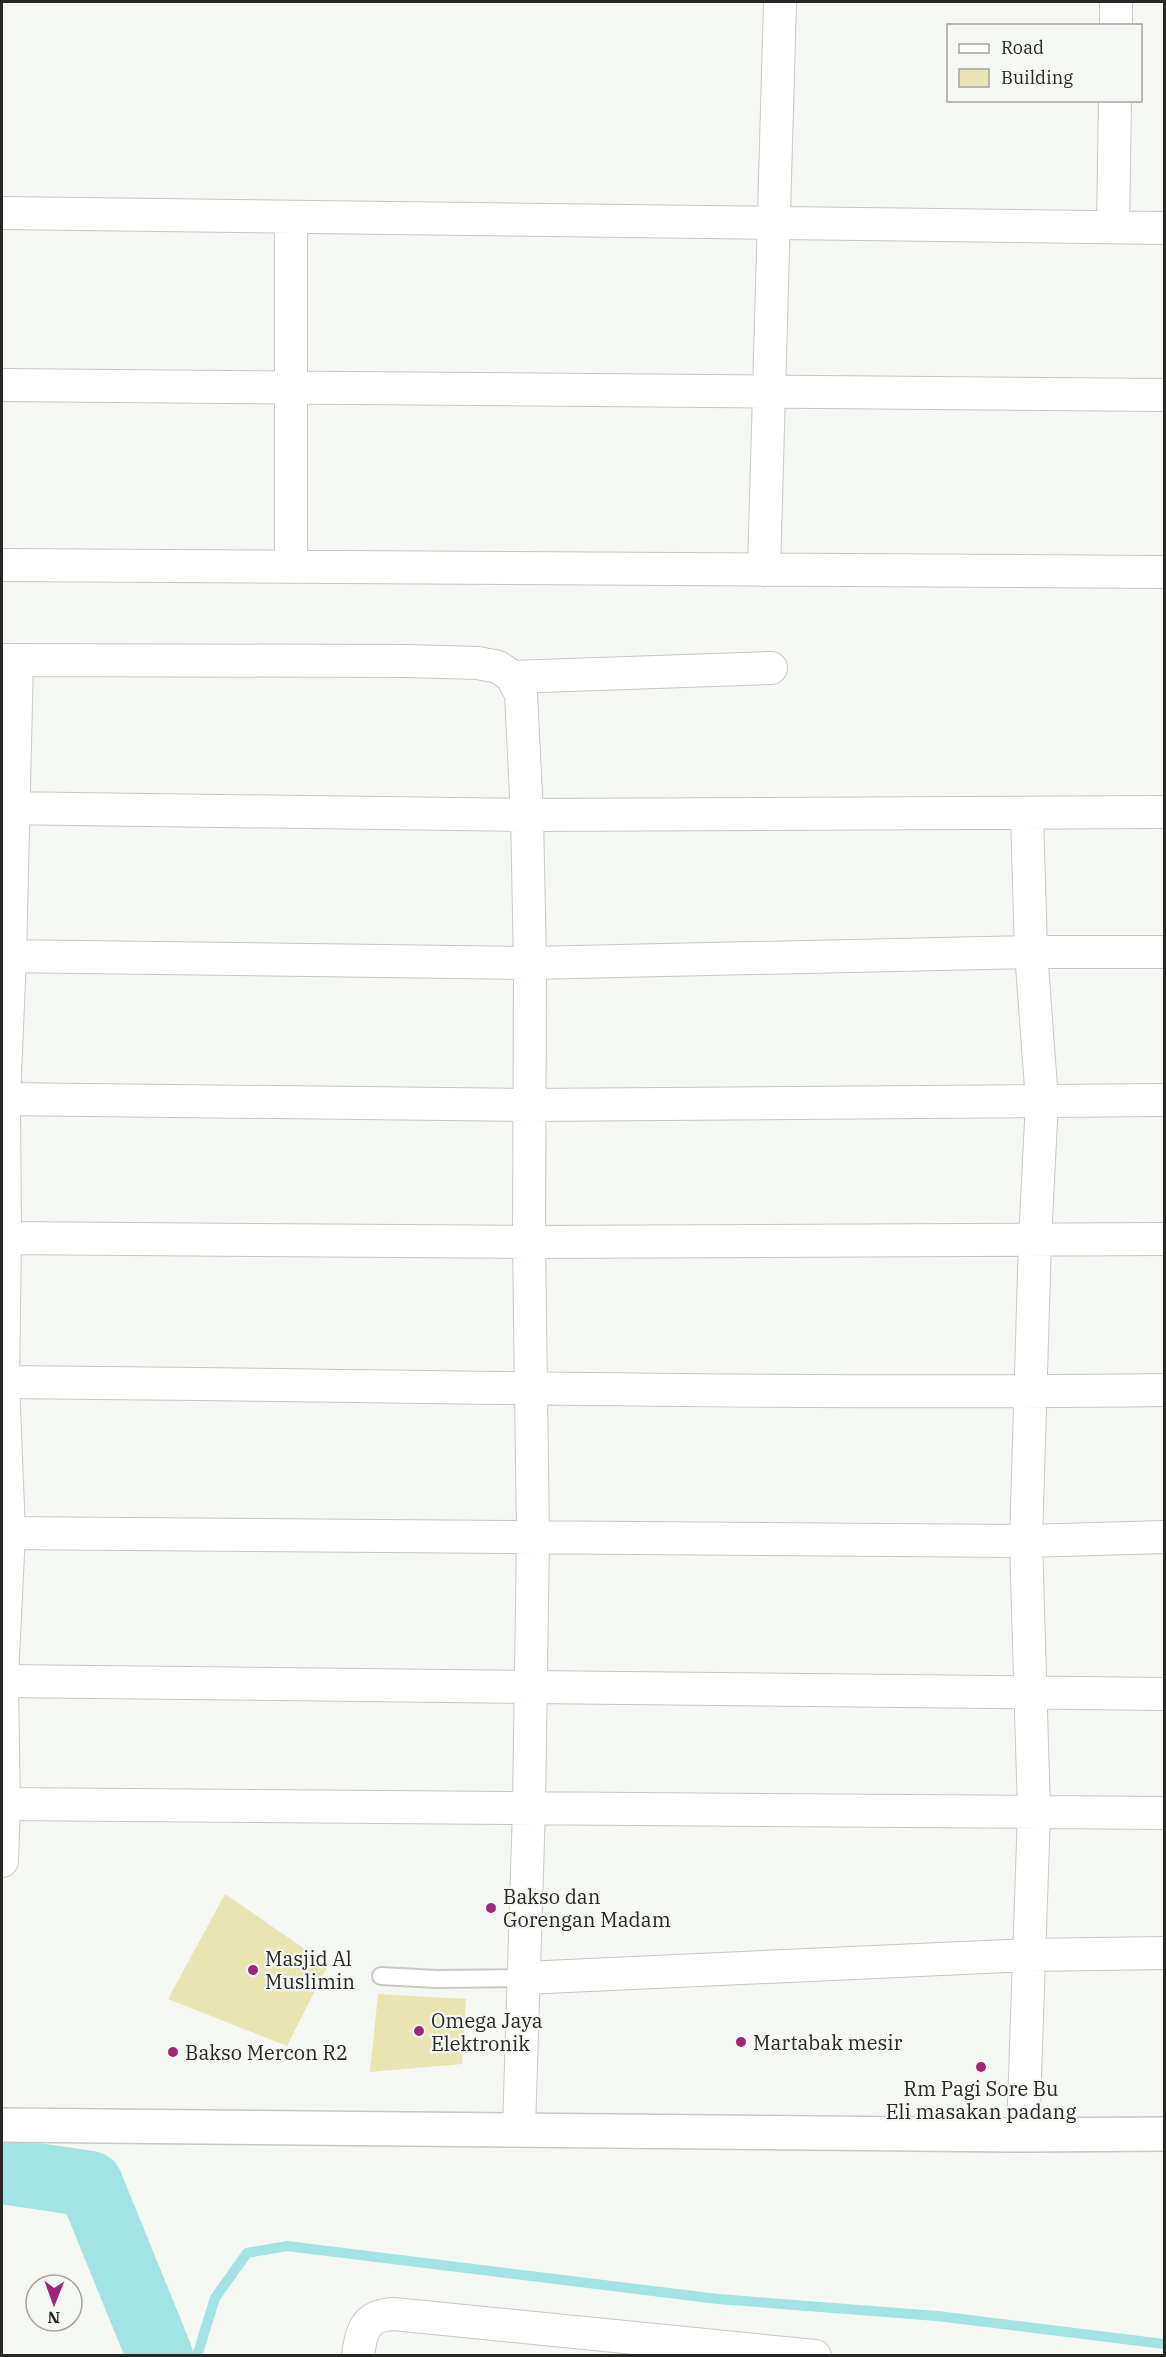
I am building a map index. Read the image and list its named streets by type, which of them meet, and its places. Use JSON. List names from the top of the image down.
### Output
{
  "places": [
    "Bakso dan Gorengan Madam",
    "Masjid Al Muslimin",
    "Omega Jaya Elektronik",
    "Martabak mesir",
    "Bakso Mercon R2",
    "Rm Pagi Sore Bu Eli masakan padang"
  ],
  "legend": ["Road", "Building"],
  "north": "bottom"
}
